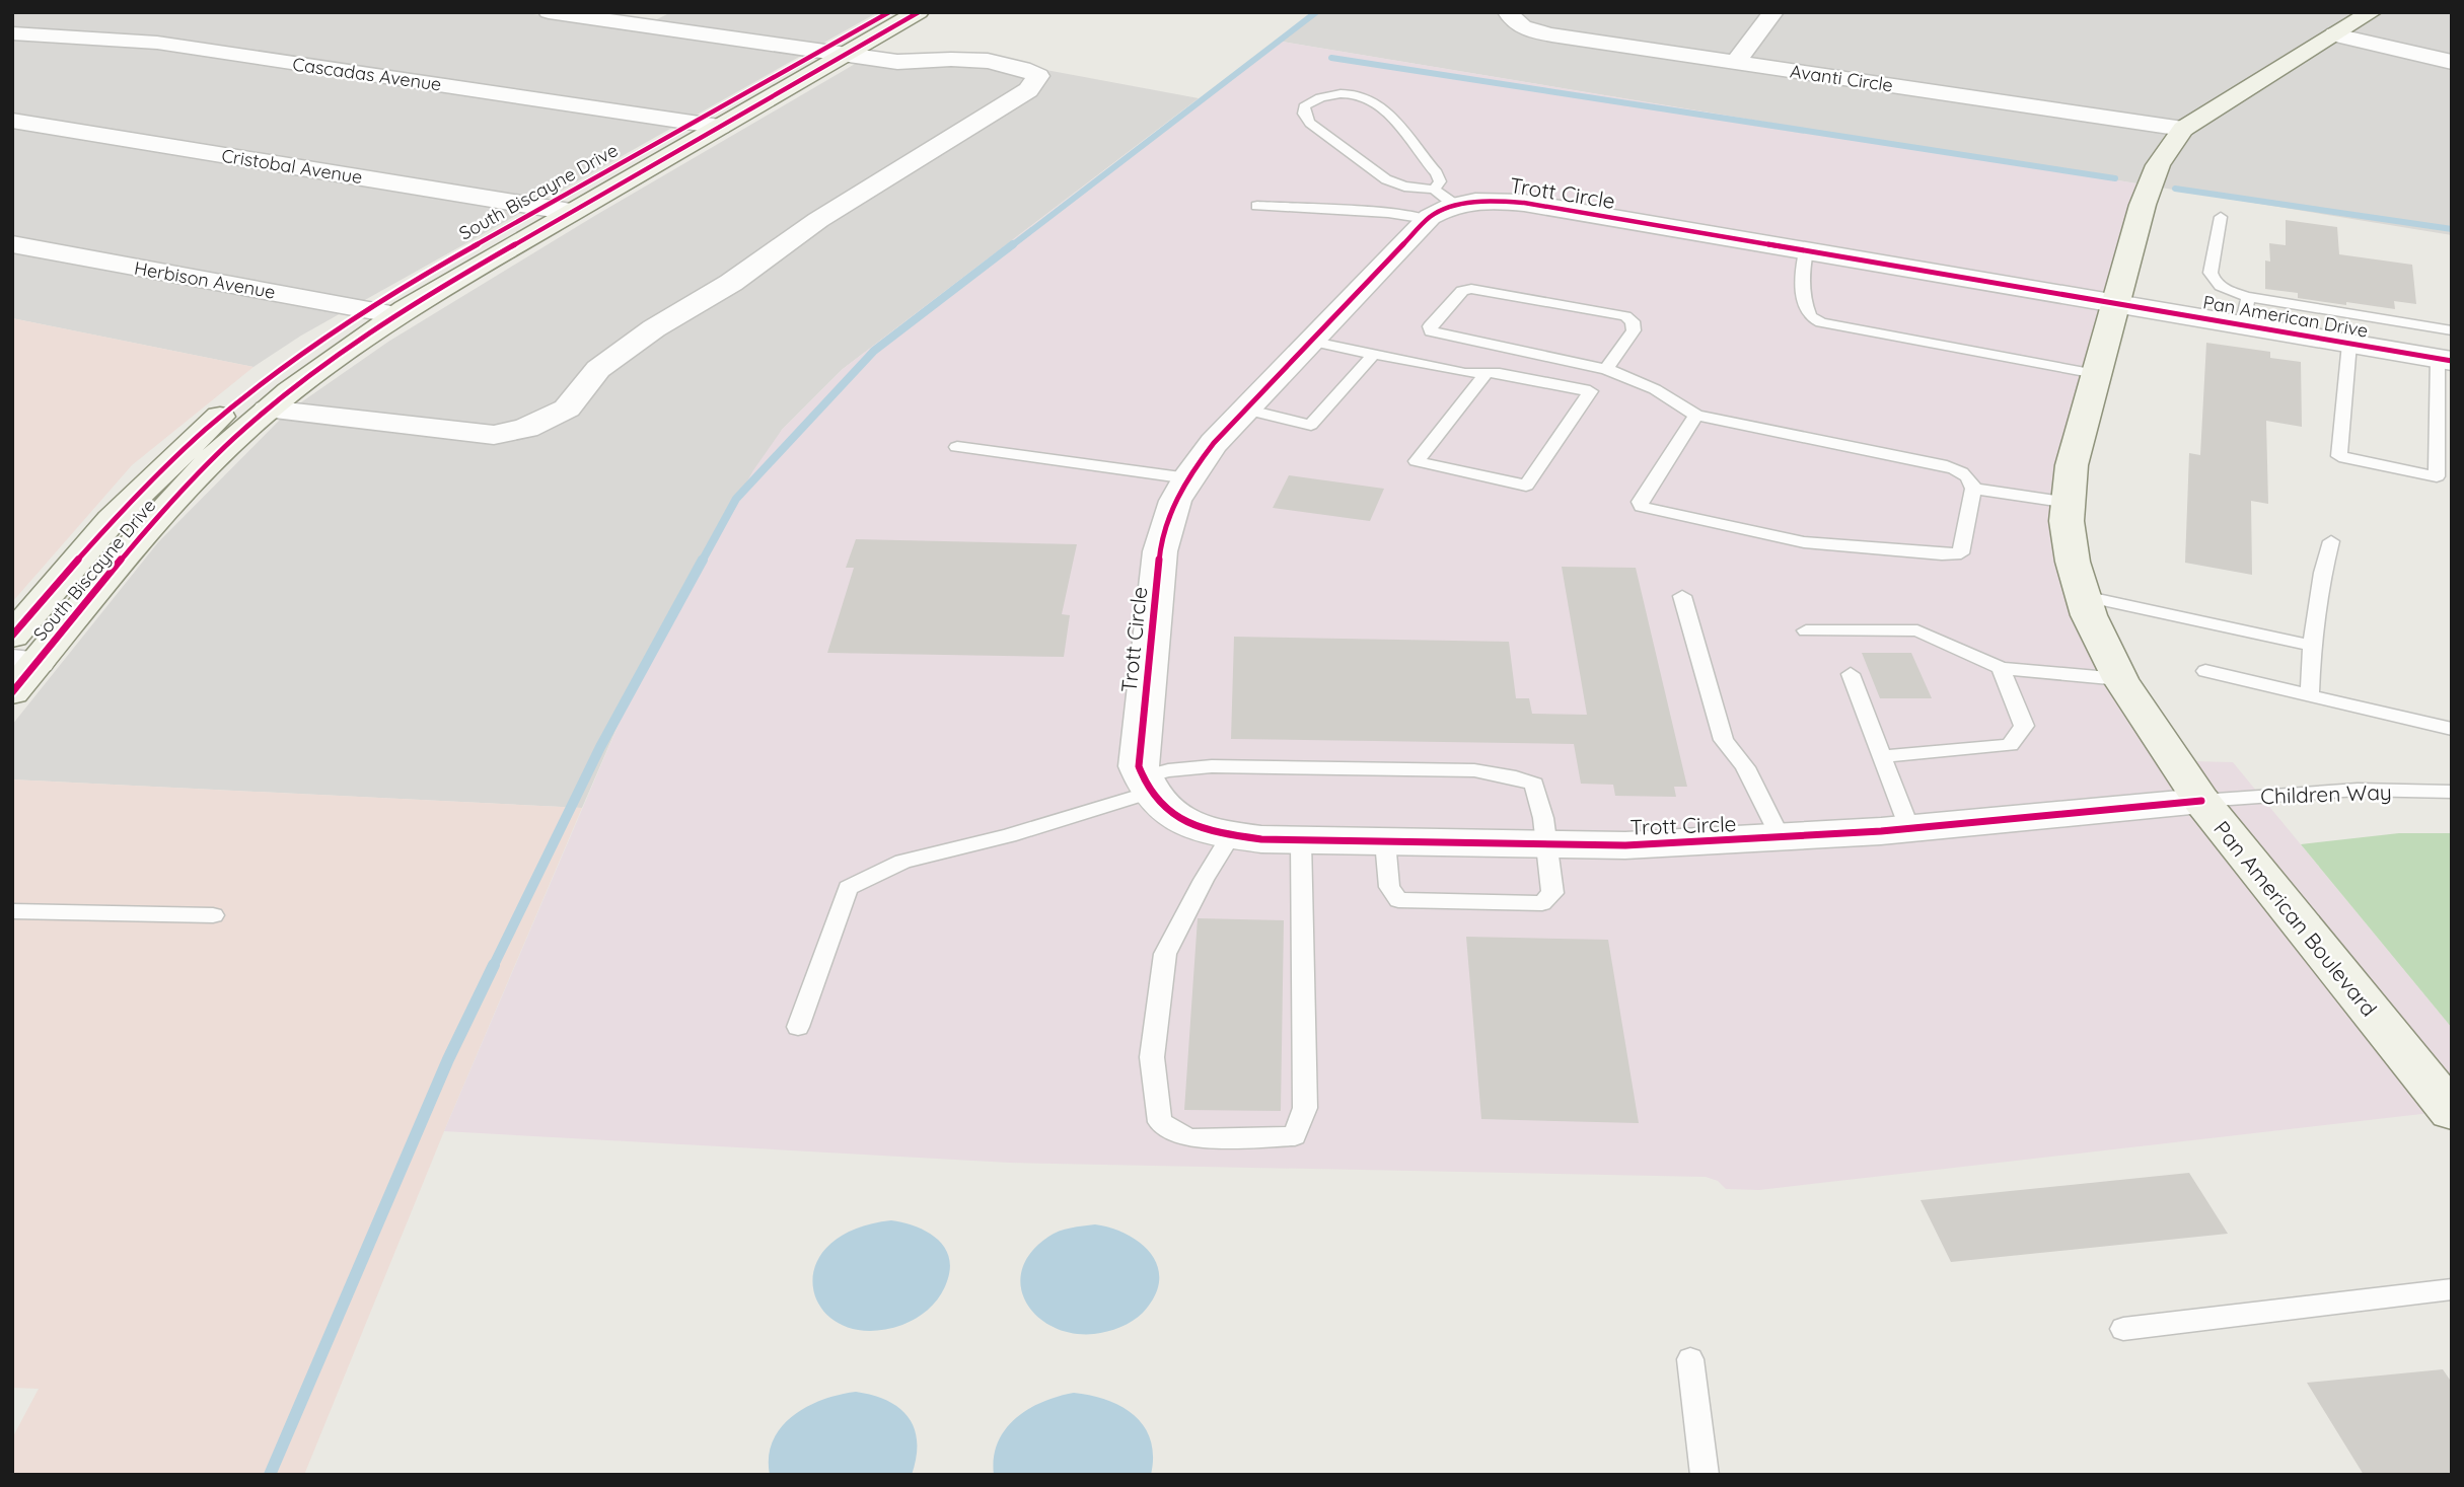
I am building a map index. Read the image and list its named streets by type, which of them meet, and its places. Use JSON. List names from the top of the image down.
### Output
{
  "streets": {
    "street": [
      "Cascadas Avenue",
      "Avanti Circle",
      "Cristobal Avenue",
      "South Biscayne Drive",
      "Trott Circle",
      "Herbison Avenue",
      "Pan American Drive",
      "Pan American Boulevard"
    ],
    "lane": ["Children Way"]
  },
  "crossings": [
    ["Cascadas Avenue", "South Biscayne Drive"],
    ["Avanti Circle", "Pan American Boulevard"],
    ["Cristobal Avenue", "South Biscayne Drive"],
    ["South Biscayne Drive", "Herbison Avenue"],
    ["Trott Circle", "Pan American Drive"],
    ["Trott Circle", "Children Way"],
    ["Trott Circle", "Pan American Boulevard"],
    ["Pan American Drive", "Pan American Boulevard"],
    ["Children Way", "Pan American Boulevard"]
  ]
}
